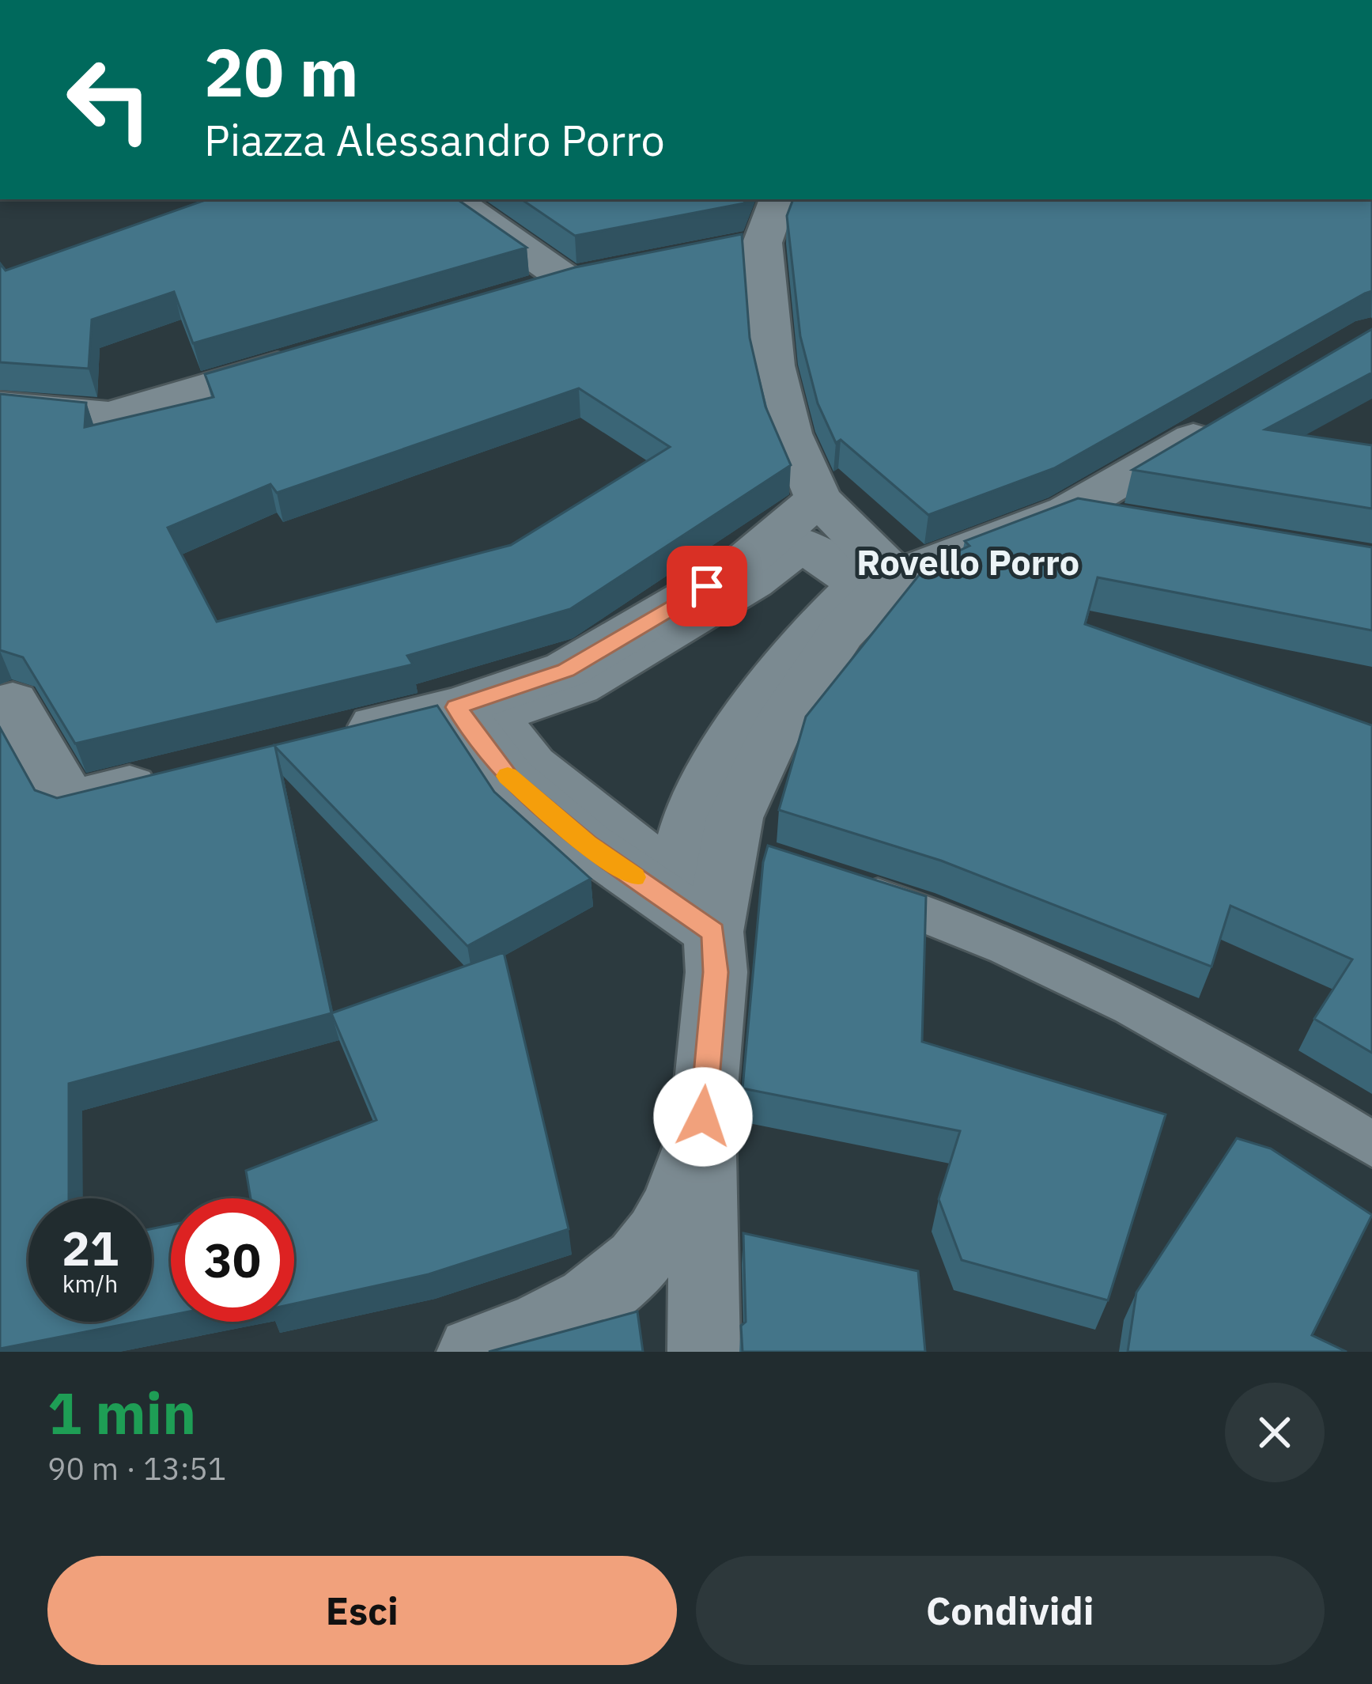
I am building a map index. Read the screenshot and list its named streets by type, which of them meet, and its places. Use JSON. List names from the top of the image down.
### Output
{
  "districts": ["Rovello Porro"],
  "page": {
    "turn": ["20 m", "Piazza Alessandro Porro"],
    "speed": "21 km/h",
    "limit": "30",
    "heading": ["1 min", "90 m · 13:51"],
    "buttons": ["Esci", "Condividi"]
  }
}
